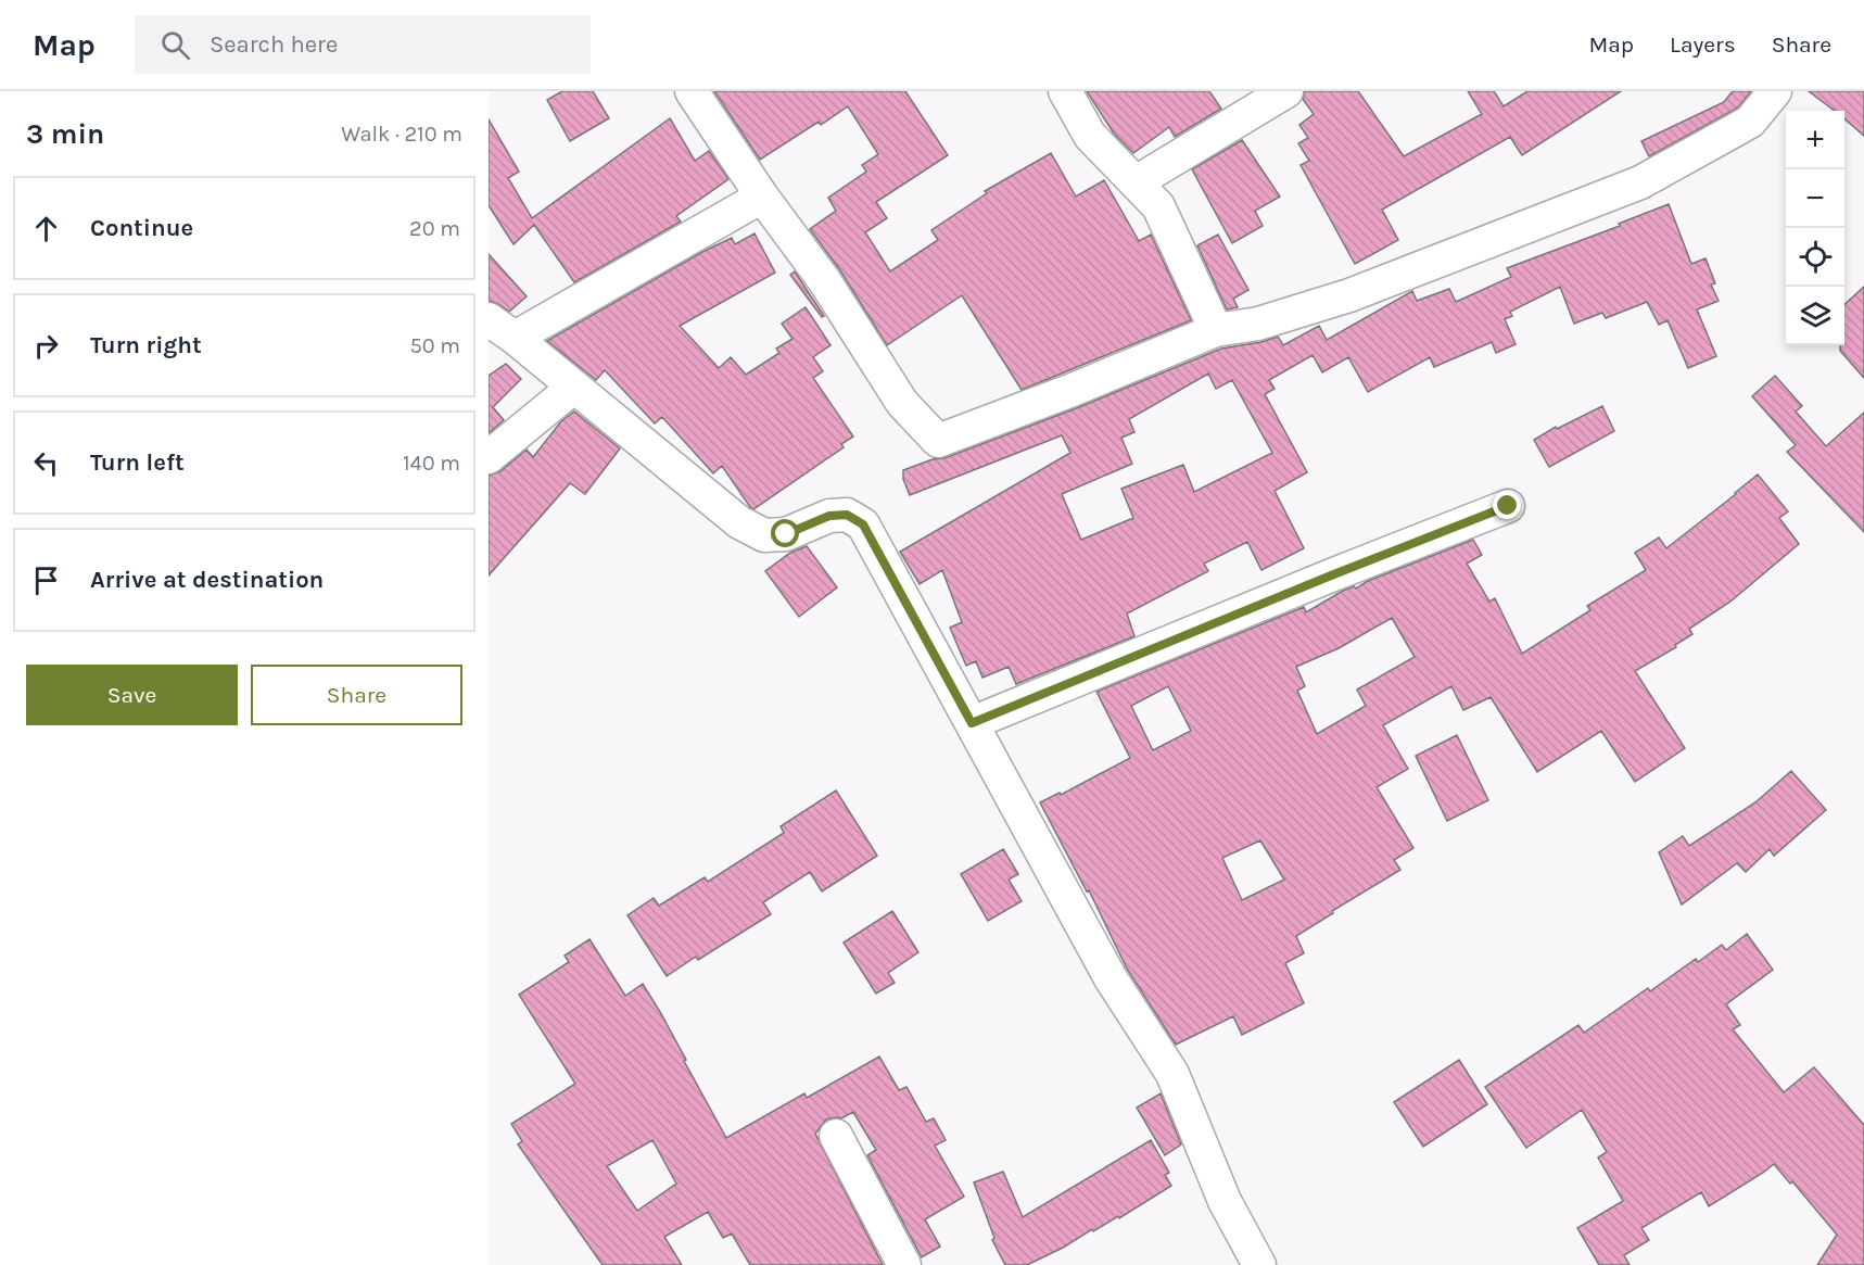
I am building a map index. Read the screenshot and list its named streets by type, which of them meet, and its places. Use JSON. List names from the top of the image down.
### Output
{
  "page": {
    "header": "Map",
    "search": "Search here",
    "nav": ["Map", "Layers", "Share"],
    "heading": ["3 min", "Walk · 210 m"],
    "map_buttons": ["+", "−"],
    "list": [
      ["Continue", "20 m"],
      ["Turn right", "50 m"],
      ["Turn left", "140 m"],
      "Arrive at destination"
    ],
    "buttons": ["Save", "Share"]
  }
}
